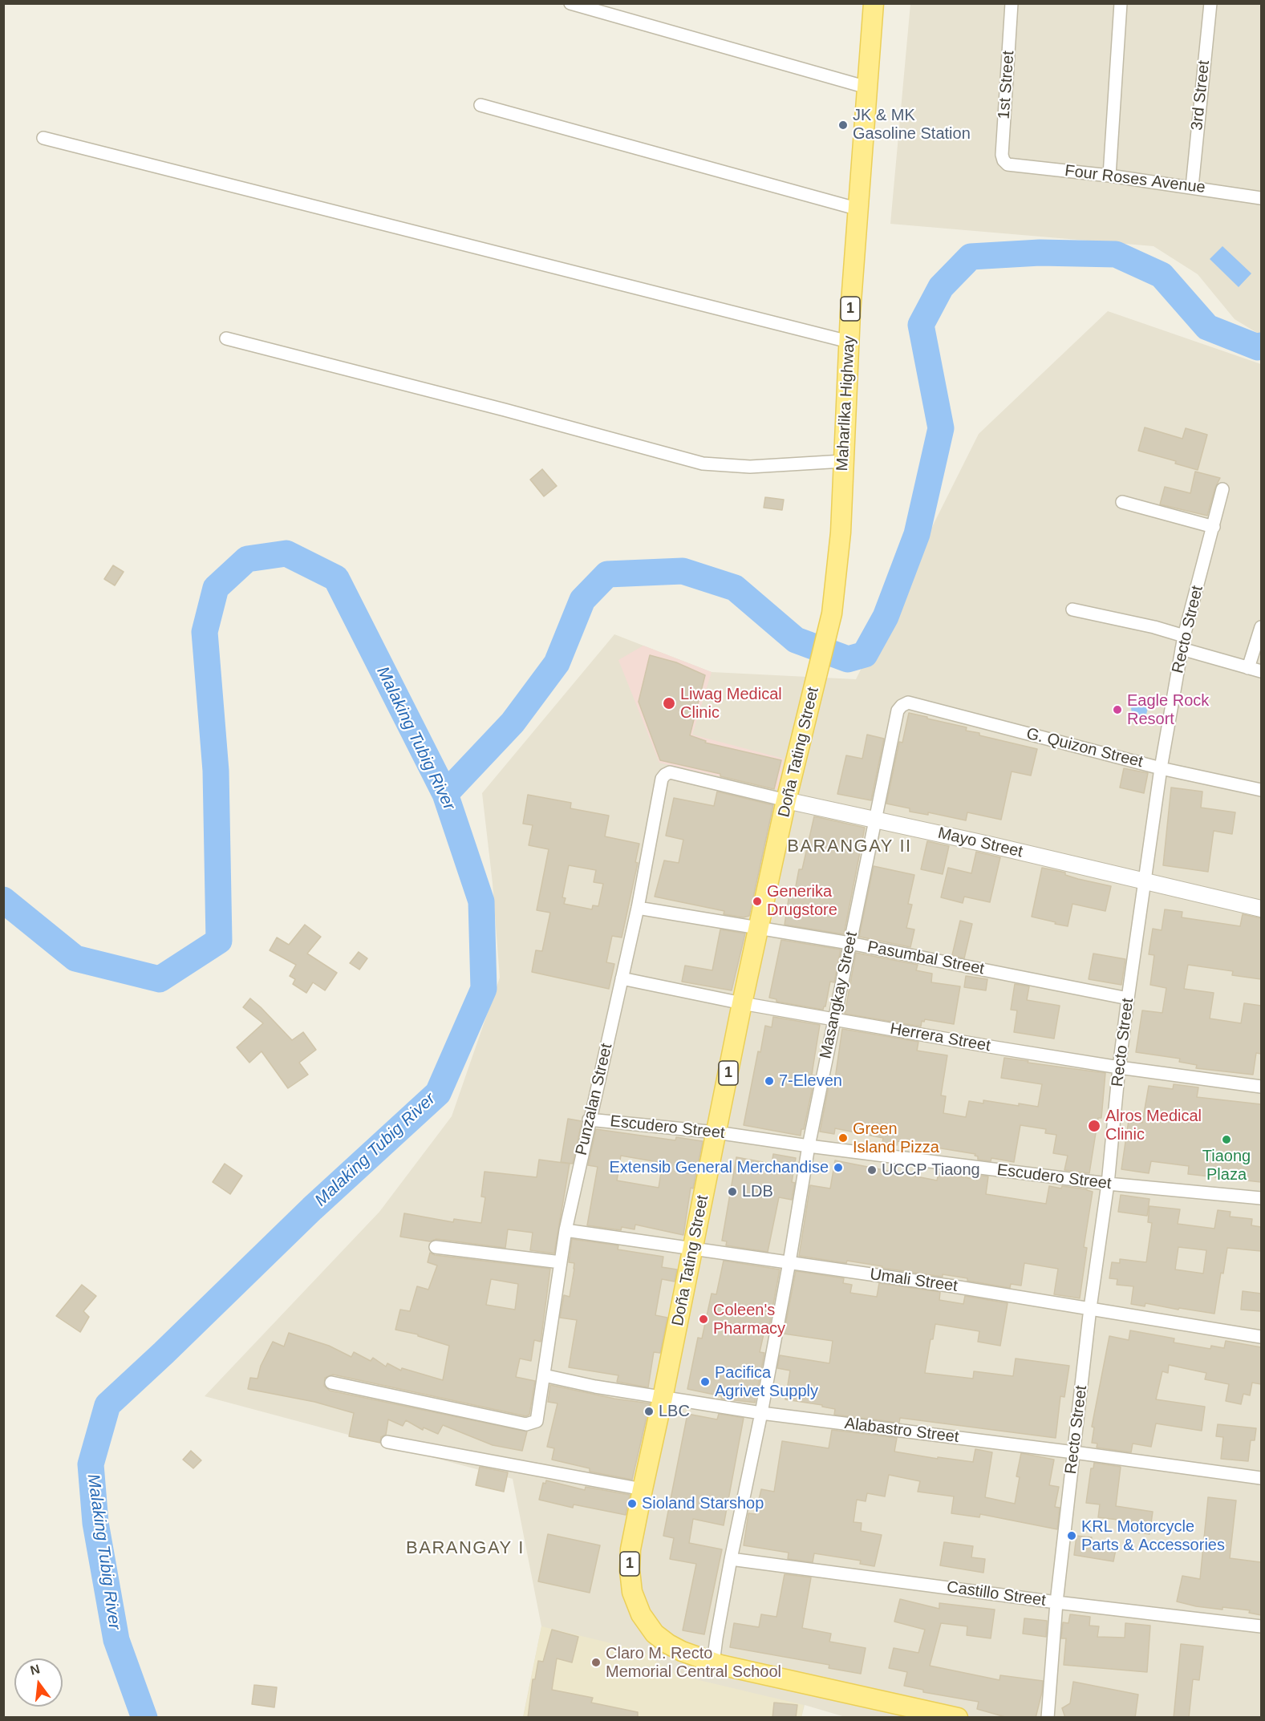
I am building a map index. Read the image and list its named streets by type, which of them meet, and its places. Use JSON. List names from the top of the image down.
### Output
{
  "streets": {
    "main road": ["1", "Maharlika Highway", "Doña Tating Street"],
    "street": [
      "1st Street",
      "3rd Street",
      "Four Roses Avenue",
      "Recto Street",
      "G. Quizon Street",
      "Mayo Street",
      "Pasumbal Street",
      "Masangkay Street",
      "Herrera Street",
      "Punzalan Street",
      "Escudero Street",
      "Umali Street",
      "Alabastro Street",
      "Castillo Street"
    ]
  },
  "crossings": [
    ["1st Street", "Four Roses Avenue"],
    ["3rd Street", "Four Roses Avenue"],
    ["1", "Doña Tating Street"],
    ["1", "Masangkay Street"],
    ["Maharlika Highway", "Doña Tating Street"],
    ["Recto Street", "G. Quizon Street"],
    ["Recto Street", "Mayo Street"],
    ["Recto Street", "Pasumbal Street"],
    ["Recto Street", "Herrera Street"],
    ["Recto Street", "Escudero Street"],
    ["Recto Street", "Umali Street"],
    ["Recto Street", "Alabastro Street"],
    ["Recto Street", "Castillo Street"],
    ["G. Quizon Street", "Masangkay Street"],
    ["Doña Tating Street", "Mayo Street"],
    ["Doña Tating Street", "Pasumbal Street"],
    ["Doña Tating Street", "Masangkay Street"],
    ["Doña Tating Street", "Herrera Street"],
    ["Doña Tating Street", "Escudero Street"],
    ["Doña Tating Street", "Umali Street"],
    ["Doña Tating Street", "Alabastro Street"],
    ["Mayo Street", "Masangkay Street"],
    ["Mayo Street", "Punzalan Street"],
    ["Pasumbal Street", "Masangkay Street"],
    ["Pasumbal Street", "Punzalan Street"],
    ["Masangkay Street", "Herrera Street"],
    ["Masangkay Street", "Escudero Street"],
    ["Masangkay Street", "Umali Street"],
    ["Masangkay Street", "Alabastro Street"],
    ["Masangkay Street", "Castillo Street"],
    ["Herrera Street", "Punzalan Street"],
    ["Punzalan Street", "Escudero Street"],
    ["Punzalan Street", "Umali Street"],
    ["Punzalan Street", "Alabastro Street"]
  ],
  "districts": ["BARANGAY II", "BARANGAY I"],
  "water": ["Malaking Tubig River"],
  "places": [
    "JK & MK Gasoline Station",
    "Liwag Medical Clinic",
    "Eagle Rock Resort",
    "Generika Drugstore",
    "7-Eleven",
    "Alros Medical Clinic",
    "Green Island Pizza",
    "Tiaong Plaza",
    "Extensib General Merchandise",
    "UCCP Tiaong",
    "LDB",
    "Coleen's Pharmacy",
    "Pacifica Agrivet Supply",
    "LBC",
    "Sioland Starshop",
    "KRL Motorcycle Parts & Accessories",
    "Claro M. Recto Memorial Central School"
  ],
  "north": "top"
}
